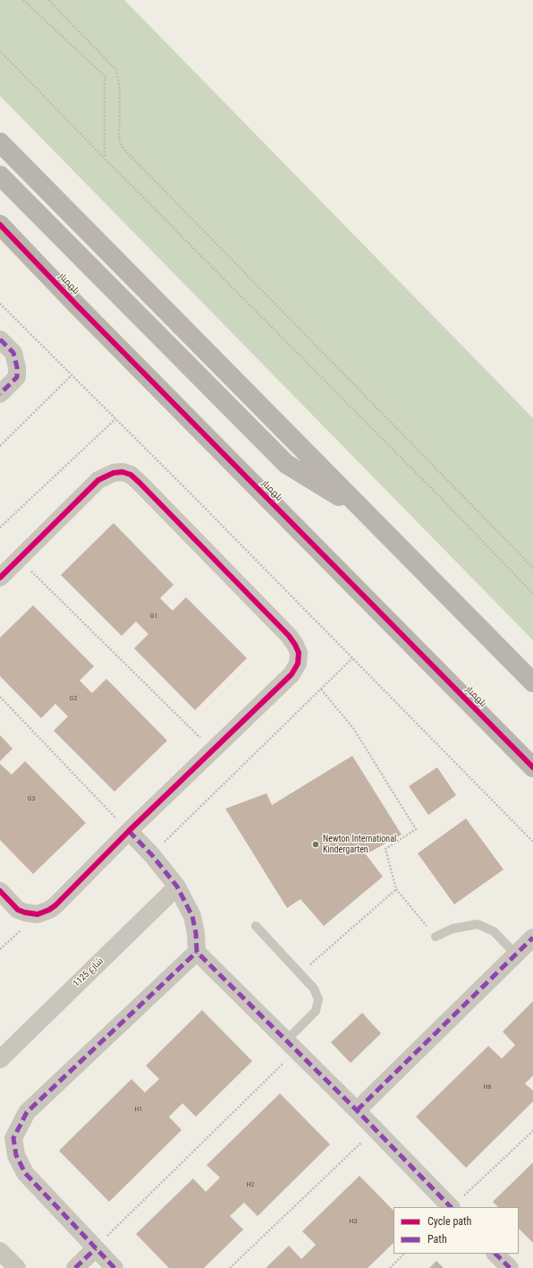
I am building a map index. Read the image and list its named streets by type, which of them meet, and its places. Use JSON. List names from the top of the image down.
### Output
{
  "streets": {
    "street": ["بلهمبار", "شارع 1125"]
  },
  "places": ["Newton International Kindergarten"],
  "house_numbers": [
    "G1",
    "G2",
    "G3",
    "H6",
    "H1",
    "H2",
    "H3"
  ],
  "legend": ["Cycle path", "Path"]
}
